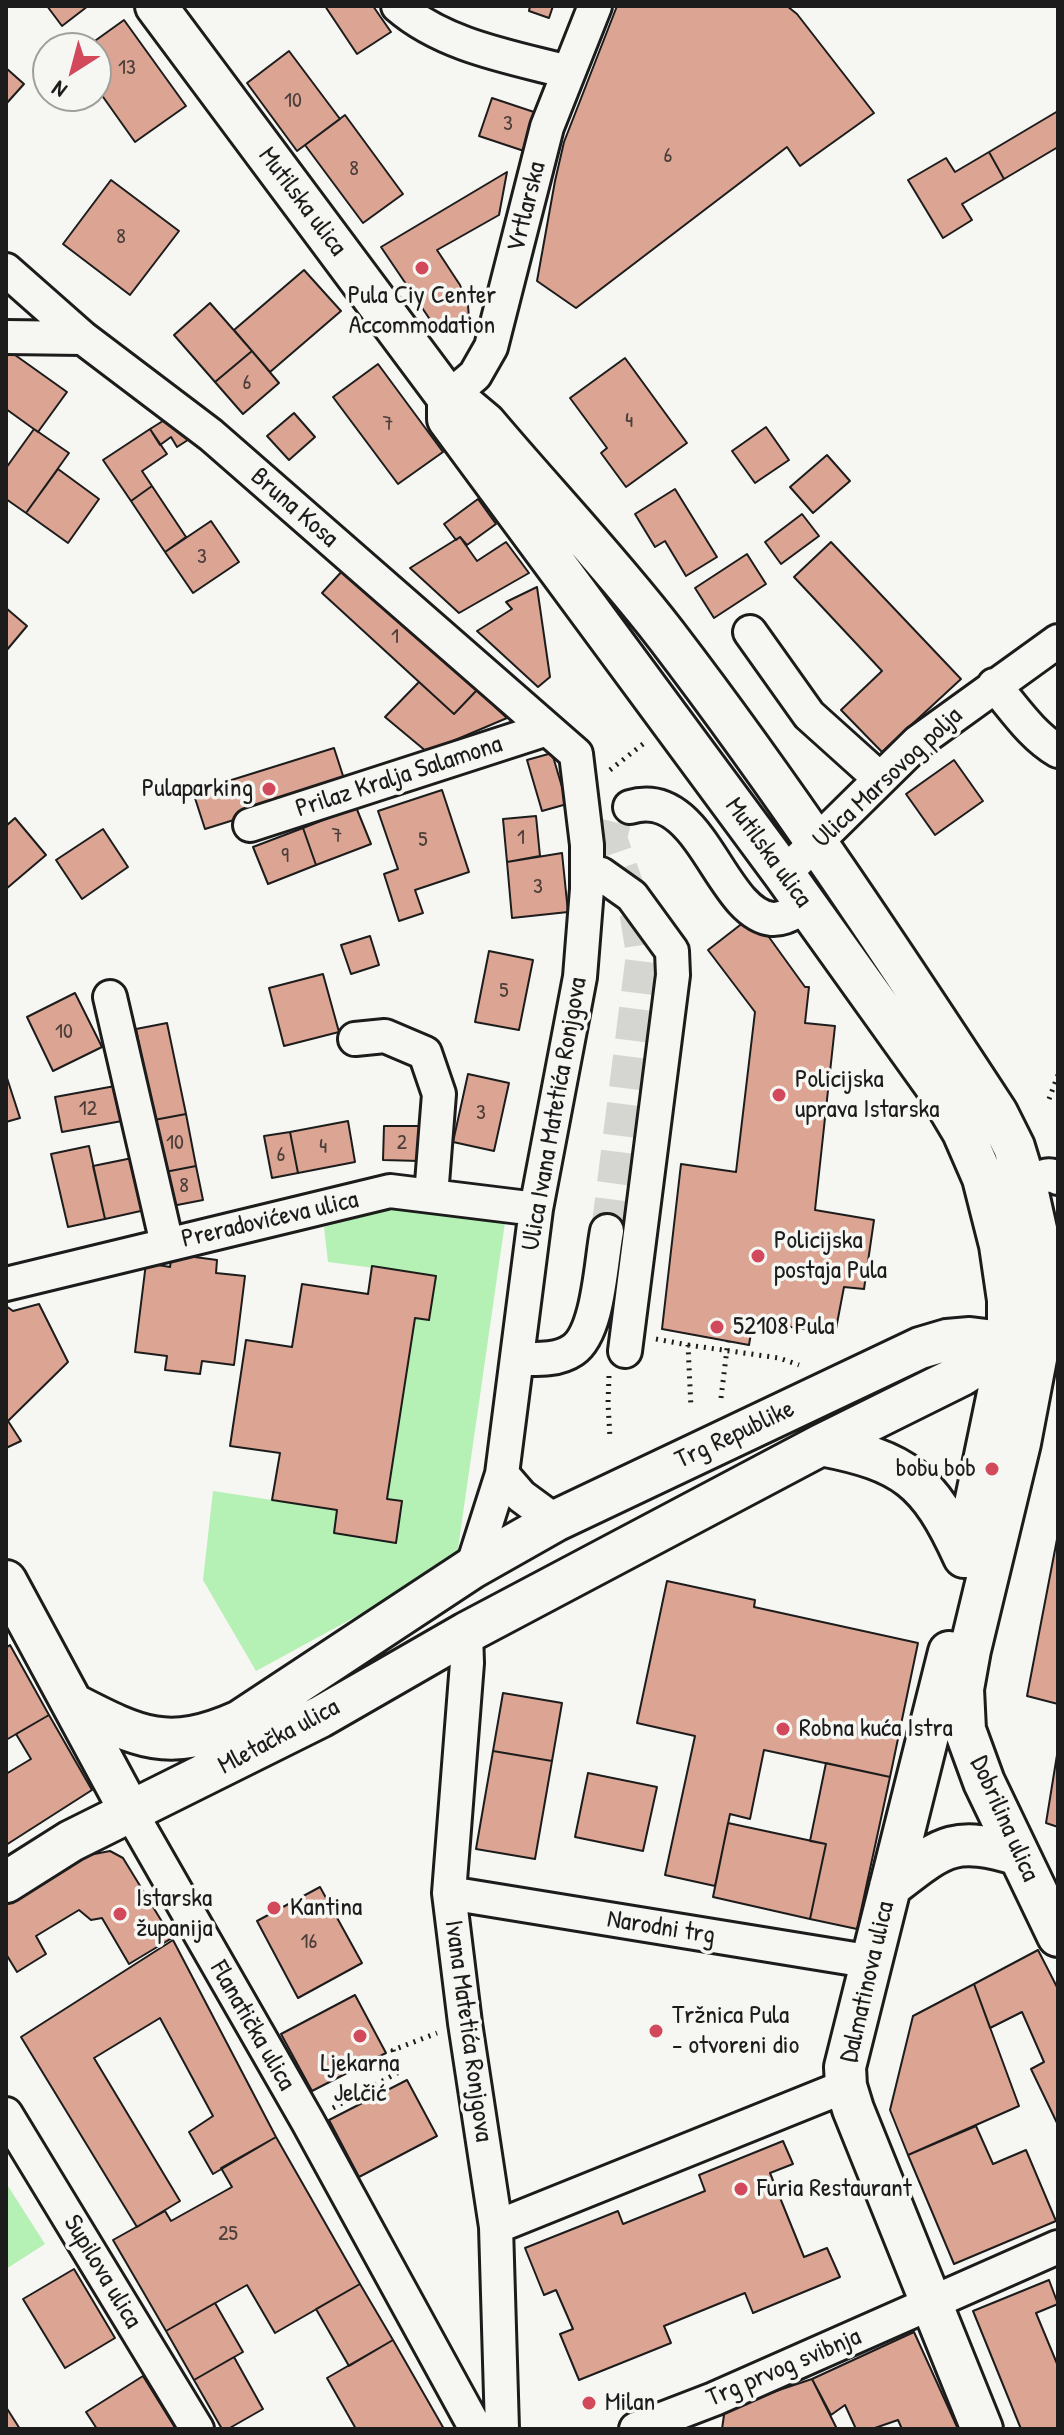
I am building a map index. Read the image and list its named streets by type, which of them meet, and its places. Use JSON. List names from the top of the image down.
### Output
{
  "streets": {
    "main road": [
      "Mutilska ulica",
      "Trg Republike",
      "Mletačka ulica",
      "Dobrilina ulica",
      "Dalmatinova ulica",
      "Flanatička ulica"
    ],
    "street": [
      "Vrtlarska",
      "Bruna Kosa",
      "Prilaz Kralja Salamona",
      "Ulica Marsovog polja",
      "Ulica Ivana Matetića Ronjgova",
      "Preradovićeva ulica",
      "Narodni trg",
      "Ivana Matetića Ronjgova",
      "Supilova ulica",
      "Trg prvog svibnja"
    ]
  },
  "crossings": [
    ["Mutilska ulica", "Vrtlarska"],
    ["Mutilska ulica", "Ulica Marsovog polja"],
    ["Mutilska ulica", "Trg Republike"],
    ["Bruna Kosa", "Prilaz Kralja Salamona"],
    ["Bruna Kosa", "Ulica Ivana Matetića Ronjgova"],
    ["Ulica Ivana Matetića Ronjgova", "Preradovićeva ulica"],
    ["Trg Republike", "Mletačka ulica"],
    ["Mletačka ulica", "Flanatička ulica"],
    ["Mletačka ulica", "Ivana Matetića Ronjgova"],
    ["Dobrilina ulica", "Dalmatinova ulica"],
    ["Narodni trg", "Dalmatinova ulica"],
    ["Narodni trg", "Ivana Matetića Ronjgova"],
    ["Dalmatinova ulica", "Trg prvog svibnja"]
  ],
  "places": [
    "Pula Ciy Center Accommodation",
    "Pulaparking",
    "Policijska uprava Istarska",
    "Policijska postaja Pula",
    "52108 Pula",
    "bobu bob",
    "Robna kuća Istra",
    "Kantina",
    "Istarska županija",
    "Tržnica Pula - otvoreni dio",
    "Ljekarna Jelčić",
    "Furia Restaurant",
    "Milan"
  ],
  "house_numbers": [
    "13",
    "10",
    "3",
    "6",
    "8",
    "8",
    "6",
    "4",
    "7",
    "3",
    "1",
    "7",
    "1",
    "5",
    "9",
    "3",
    "5",
    "10",
    "12",
    "3",
    "10",
    "2",
    "4",
    "6",
    "8",
    "16",
    "25"
  ],
  "north": "bottom left"
}
